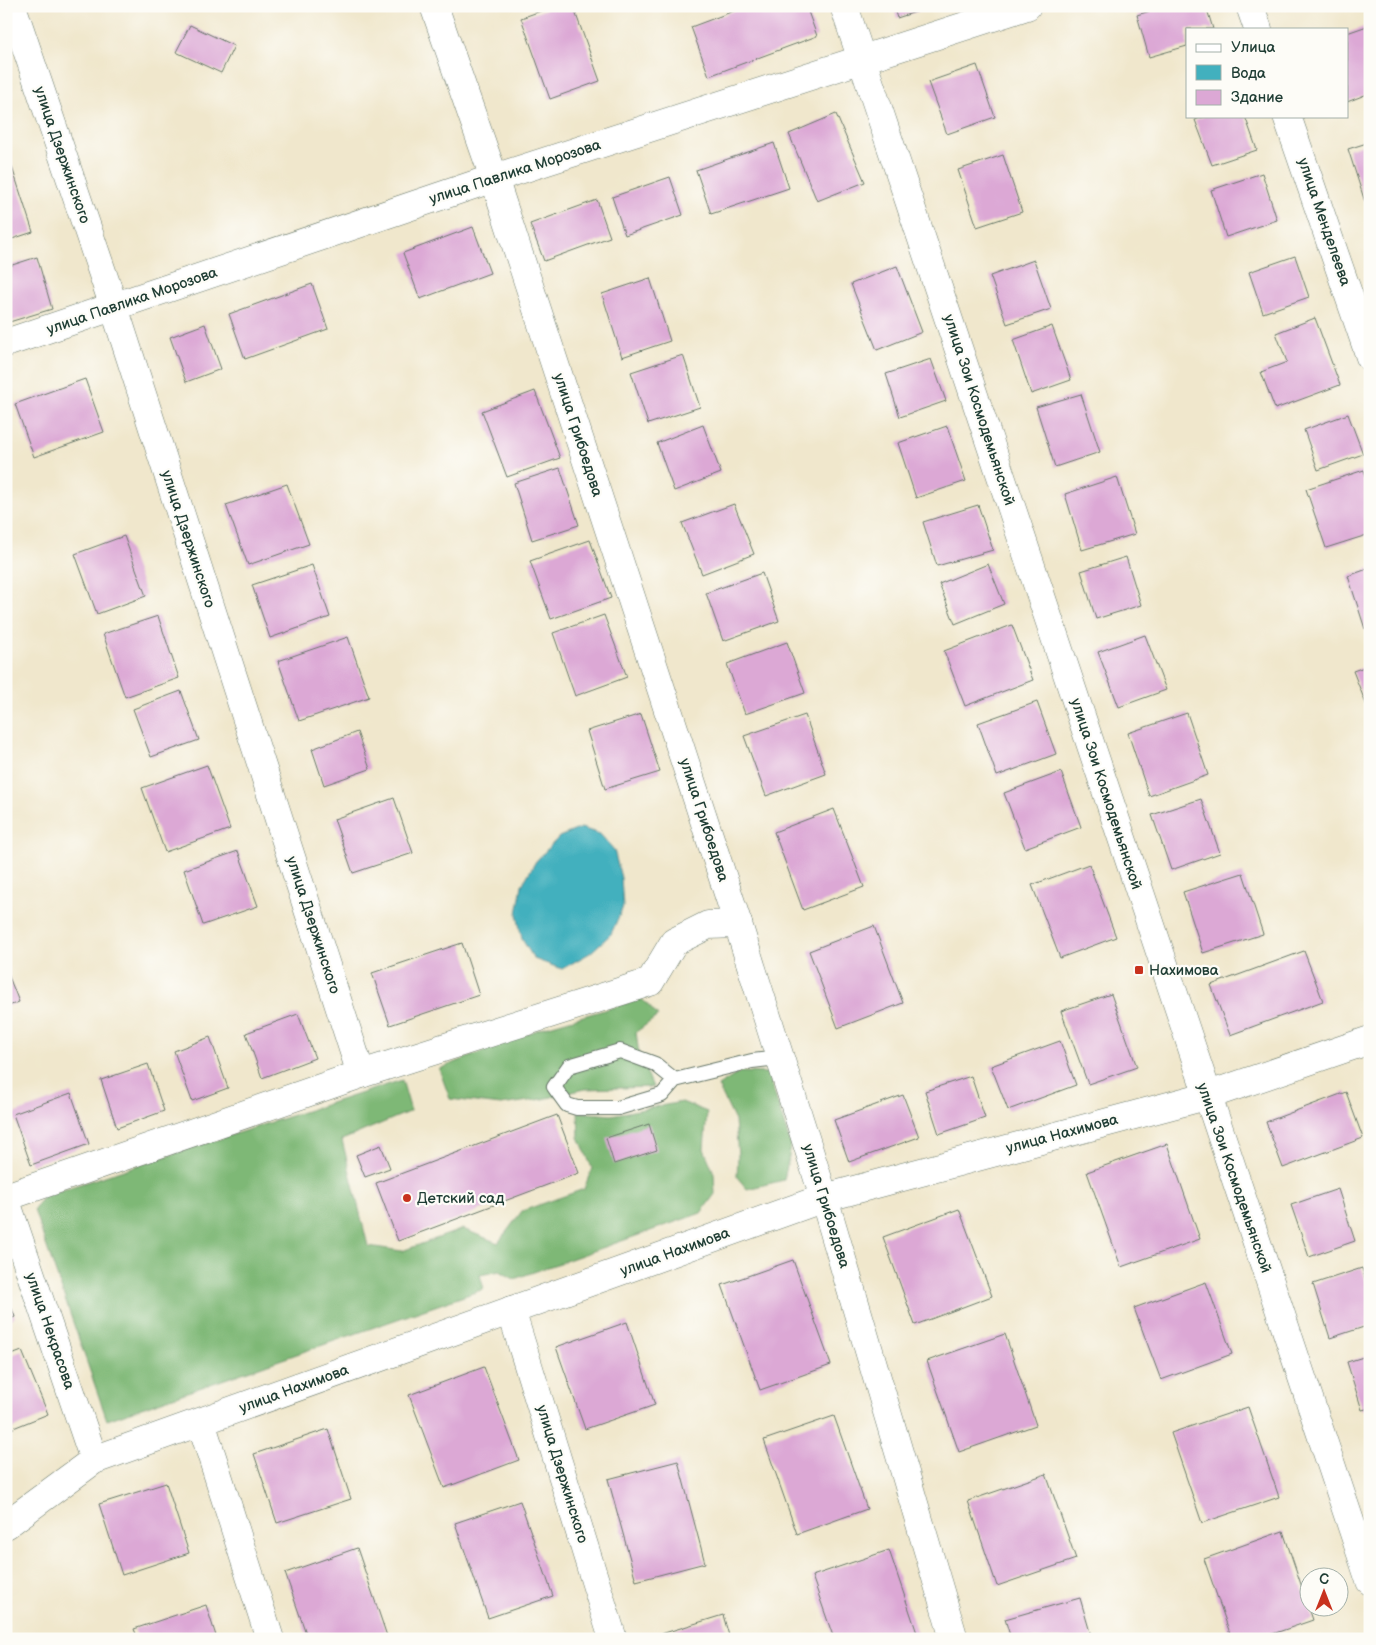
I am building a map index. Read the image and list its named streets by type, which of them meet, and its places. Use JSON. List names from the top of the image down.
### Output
{
  "streets": {
    "street": [
      "улица Дзержинского",
      "улица Павлика Морозова",
      "улица Менделеева",
      "улица Зои Космодемьянской",
      "улица Грибоедова",
      "улица Нахимова",
      "улица Некрасова"
    ]
  },
  "crossings": [
    ["улица Дзержинского", "улица Павлика Морозова"],
    ["улица Дзержинского", "улица Нахимова"],
    ["улица Павлика Морозова", "улица Зои Космодемьянской"],
    ["улица Павлика Морозова", "улица Грибоедова"],
    ["улица Зои Космодемьянской", "улица Нахимова"],
    ["улица Грибоедова", "улица Нахимова"],
    ["улица Нахимова", "улица Некрасова"]
  ],
  "places": {
    "transit": ["Нахимова"],
    "other": ["Детский сад"]
  },
  "legend": ["Улица", "Вода", "Здание"],
  "north": "top"
}
